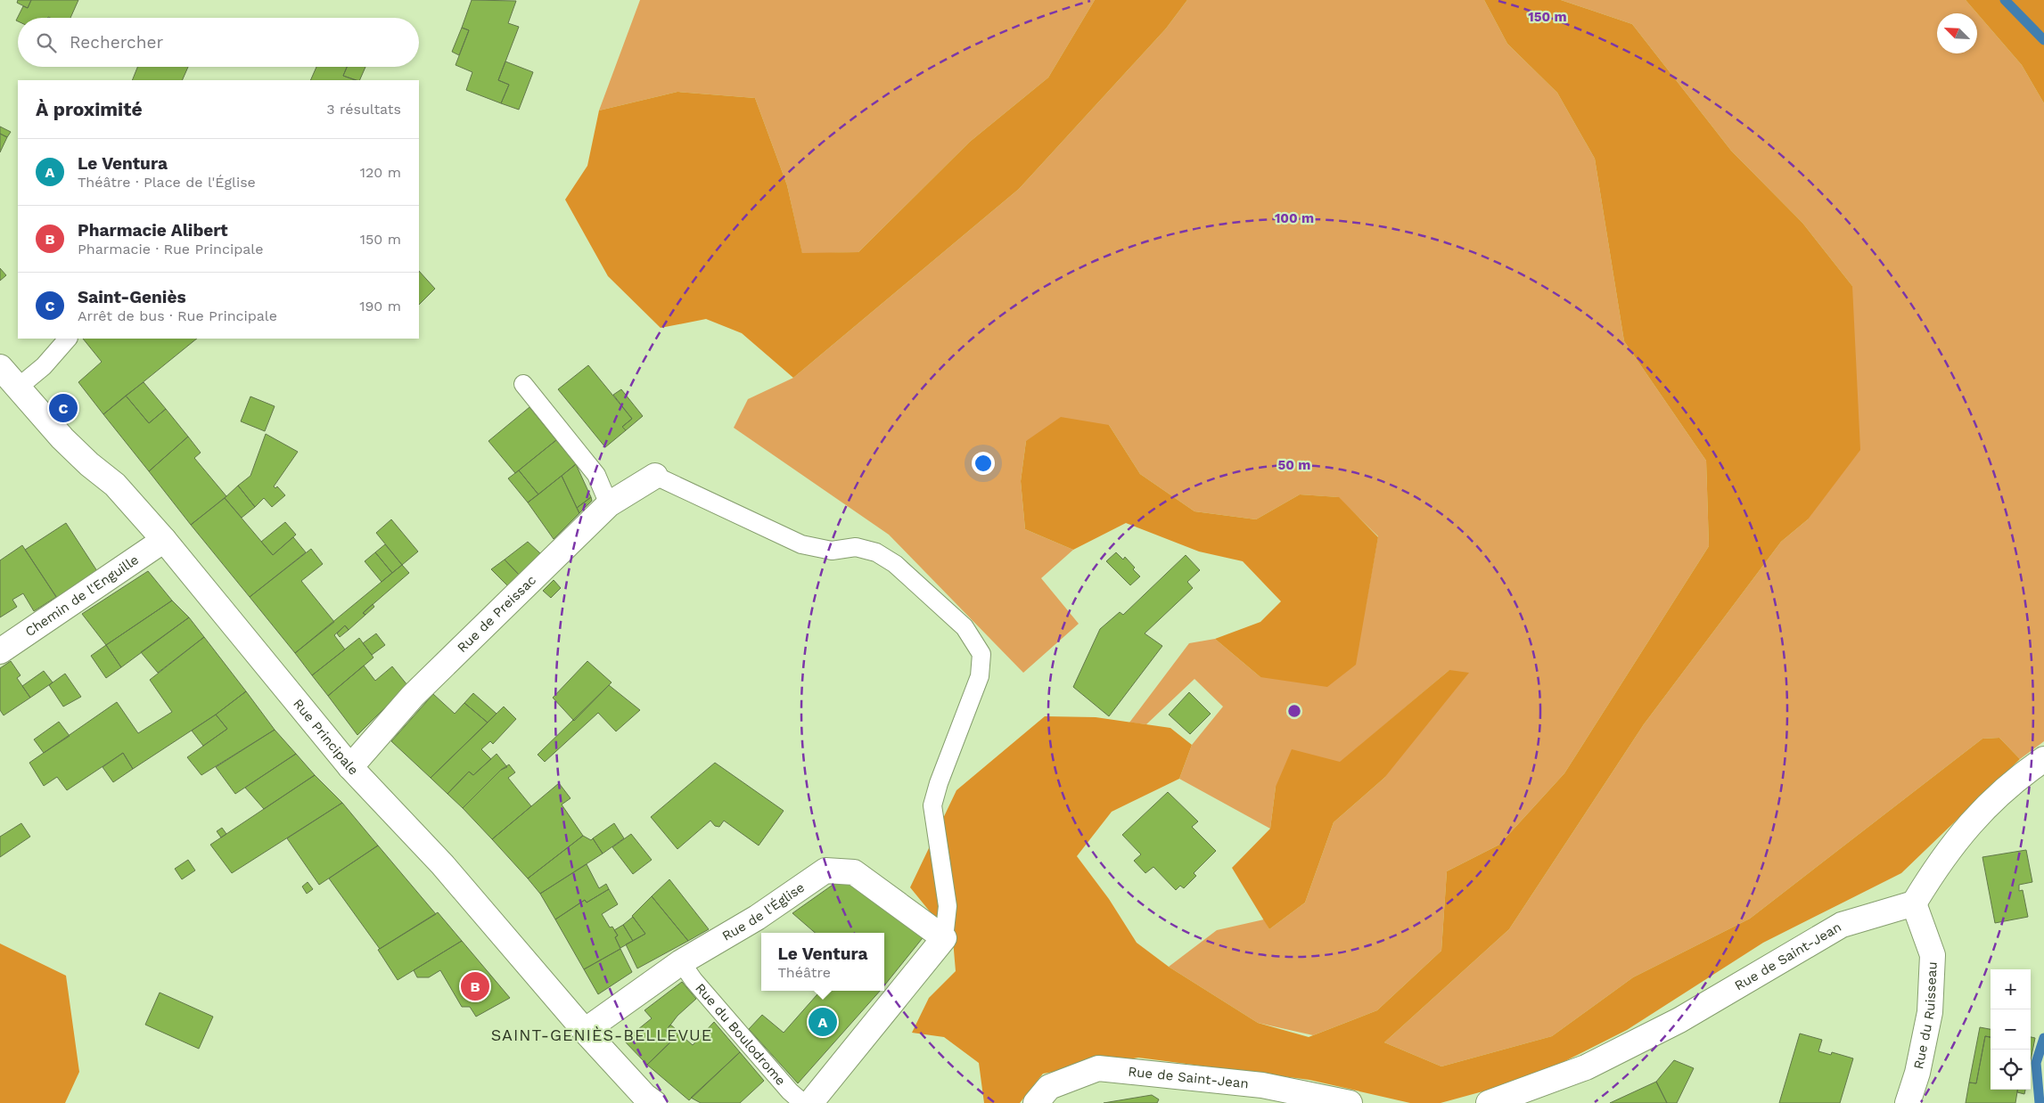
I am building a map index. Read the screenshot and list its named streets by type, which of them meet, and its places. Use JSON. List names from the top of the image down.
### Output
{
  "streets": {
    "street": [
      "Chemin de l'Enguille",
      "Rue de Preissac",
      "Rue Principale",
      "Rue de l'Église",
      "Rue de Saint-Jean",
      "Rue du Ruisseau"
    ],
    "lane": ["Rue du Boulodrome"]
  },
  "crossings": [
    ["Chemin de l'Enguille", "Rue Principale"],
    ["Rue de Preissac", "Rue Principale"],
    ["Rue Principale", "Rue de l'Église"],
    ["Rue de l'Église", "Rue du Boulodrome"],
    ["Rue de Saint-Jean", "Rue du Ruisseau"]
  ],
  "districts": ["SAINT-GENIÈS-BELLEVUE"],
  "north": "top left",
  "page": {
    "search": "Rechercher",
    "heading": ["À proximité", "3 résultats"],
    "list": [
      {
        "mark": "A",
        "name": "Le Ventura",
        "note": "Théâtre · Place de l'Église",
        "value": "120 m"
      },
      {
        "mark": "B",
        "name": "Pharmacie Alibert",
        "note": "Pharmacie · Rue Principale",
        "value": "150 m"
      },
      {
        "mark": "C",
        "name": "Saint-Geniès",
        "note": "Arrêt de bus · Rue Principale",
        "value": "190 m"
      }
    ],
    "pins": ["C", "B", "A"],
    "popup": ["Le Ventura", "Théâtre"],
    "map_buttons": ["+", "−"]
  },
  "rings": ["150 m", "100 m", "50 m"]
}
